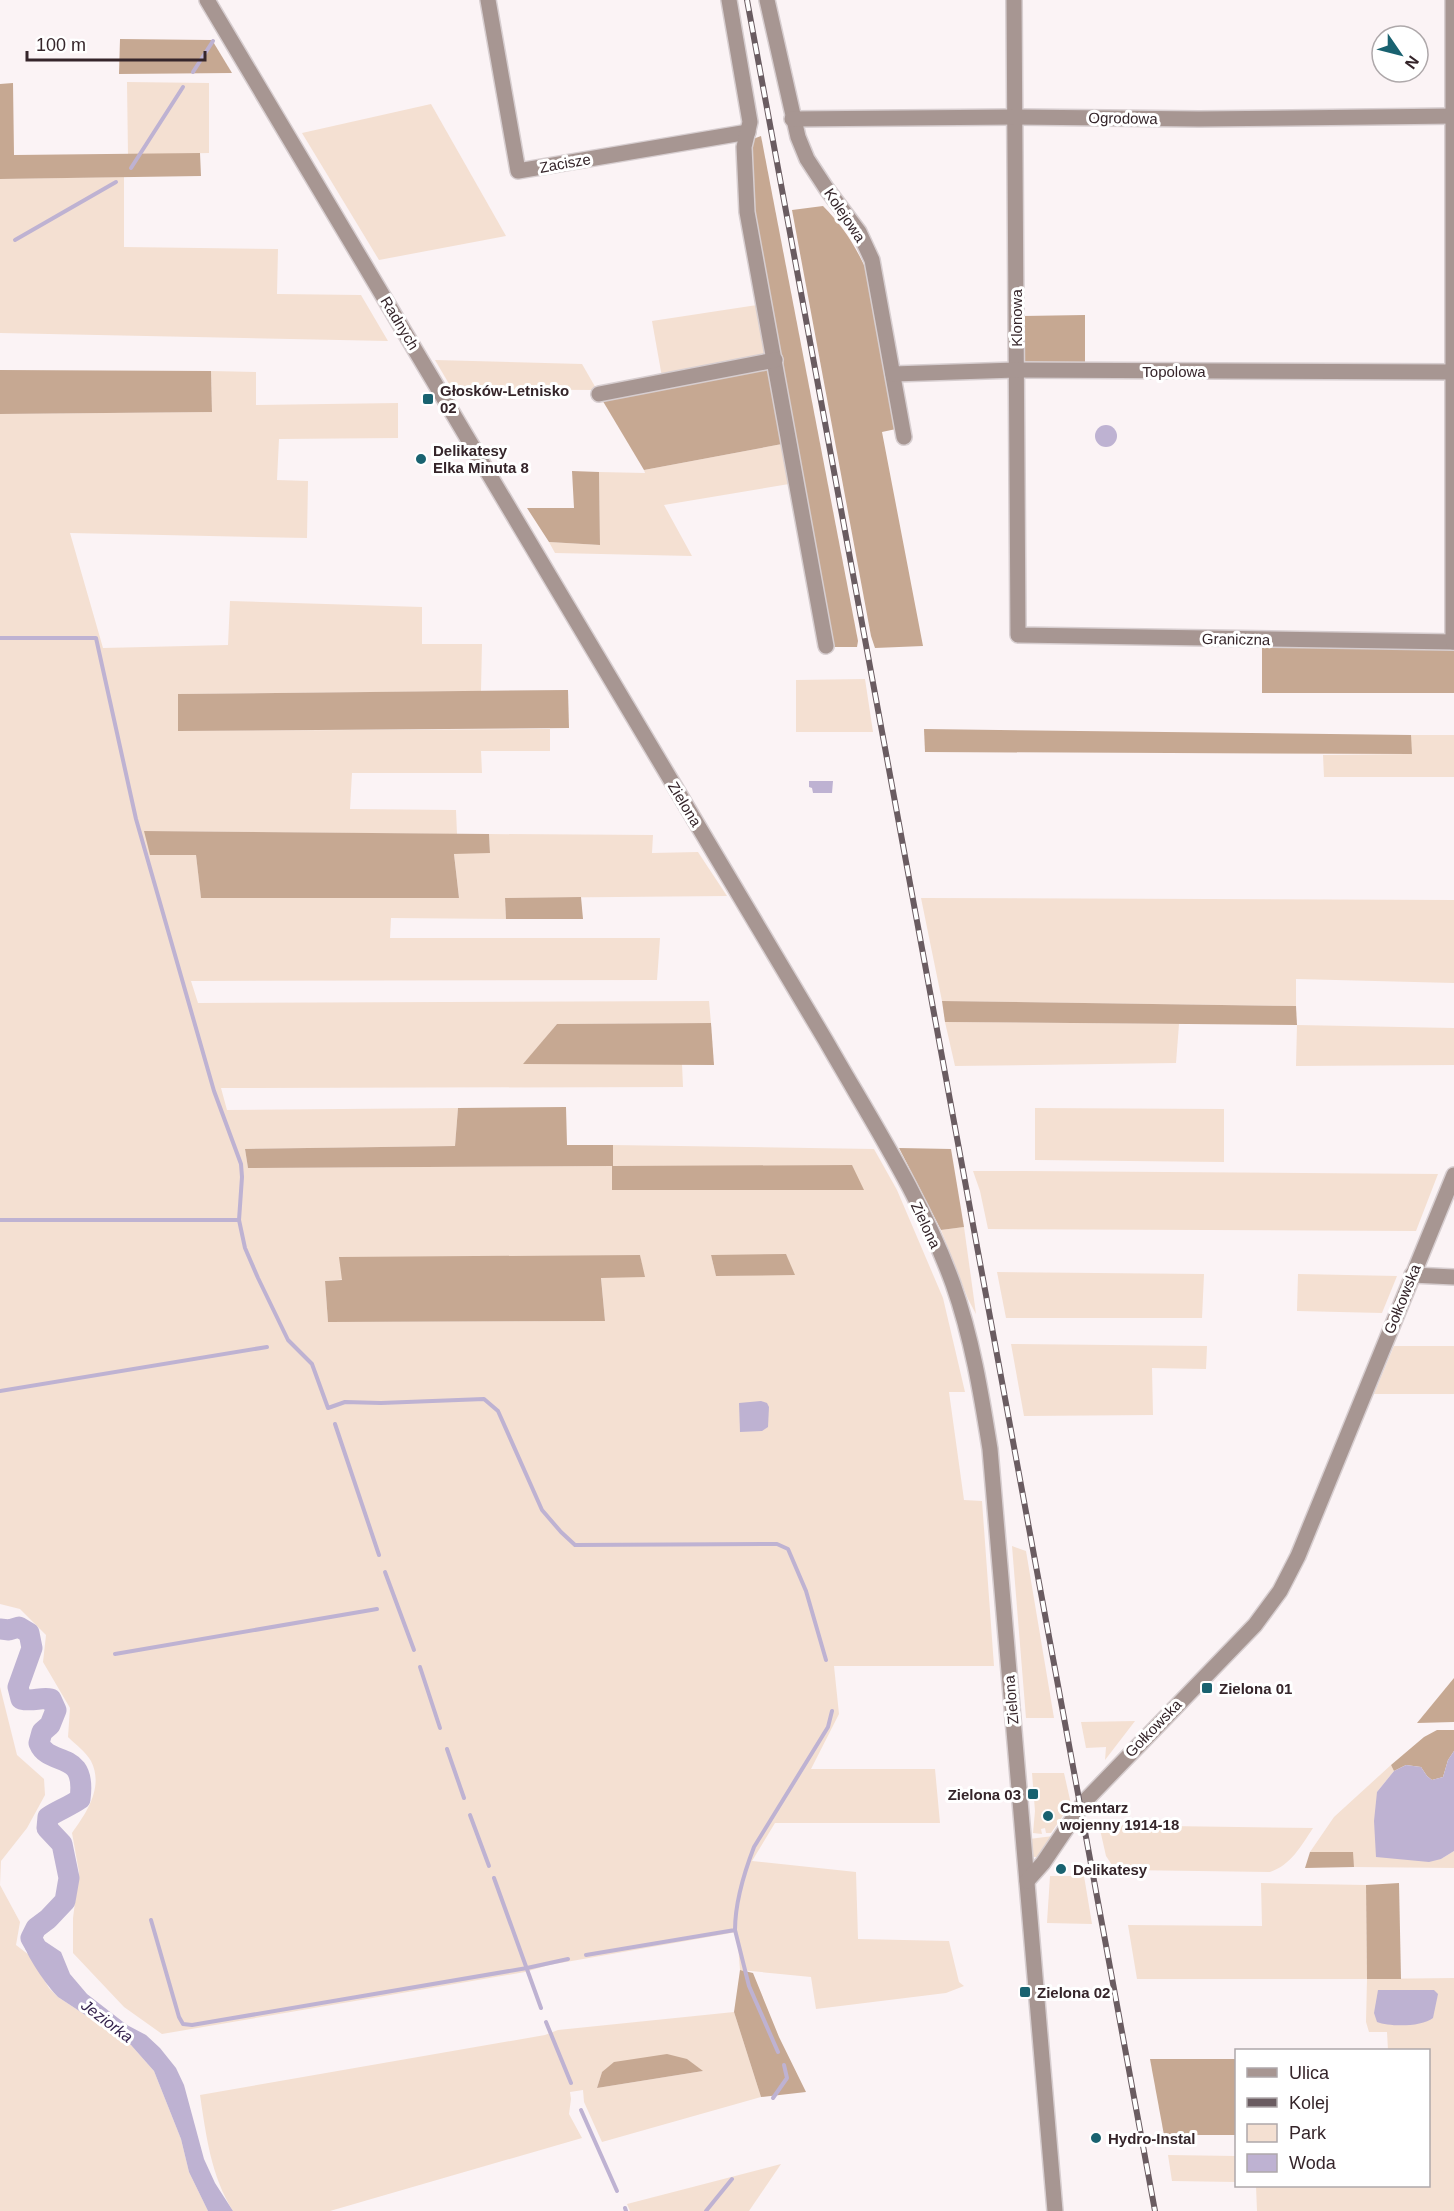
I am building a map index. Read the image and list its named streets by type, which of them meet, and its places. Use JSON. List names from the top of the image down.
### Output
{
  "streets": {
    "street": [
      "Ogrodowa",
      "Zacisze",
      "Kolejowa",
      "Klonowa",
      "Radnych",
      "Topolowa",
      "Graniczna",
      "Zielona",
      "Gołkowska"
    ]
  },
  "crossings": [
    ["Ogrodowa", "Kolejowa"],
    ["Ogrodowa", "Klonowa"],
    ["Kolejowa", "Topolowa"],
    ["Klonowa", "Topolowa"],
    ["Klonowa", "Graniczna"],
    ["Radnych", "Zielona"],
    ["Zielona", "Gołkowska"]
  ],
  "water": ["Jeziorka"],
  "places": {
    "transit": [
      "Głosków-Letnisko 02",
      "Zielona 01",
      "Zielona 03",
      "Zielona 02"
    ],
    "other": [
      "Delikatesy Elka Minuta 8",
      "Cmentarz wojenny 1914-18",
      "Delikatesy",
      "Hydro-Instal"
    ]
  },
  "legend": [
    "Ulica",
    "Kolej",
    "Park",
    "Woda"
  ],
  "scale_bar": "100 m",
  "north": "bottom right"
}
